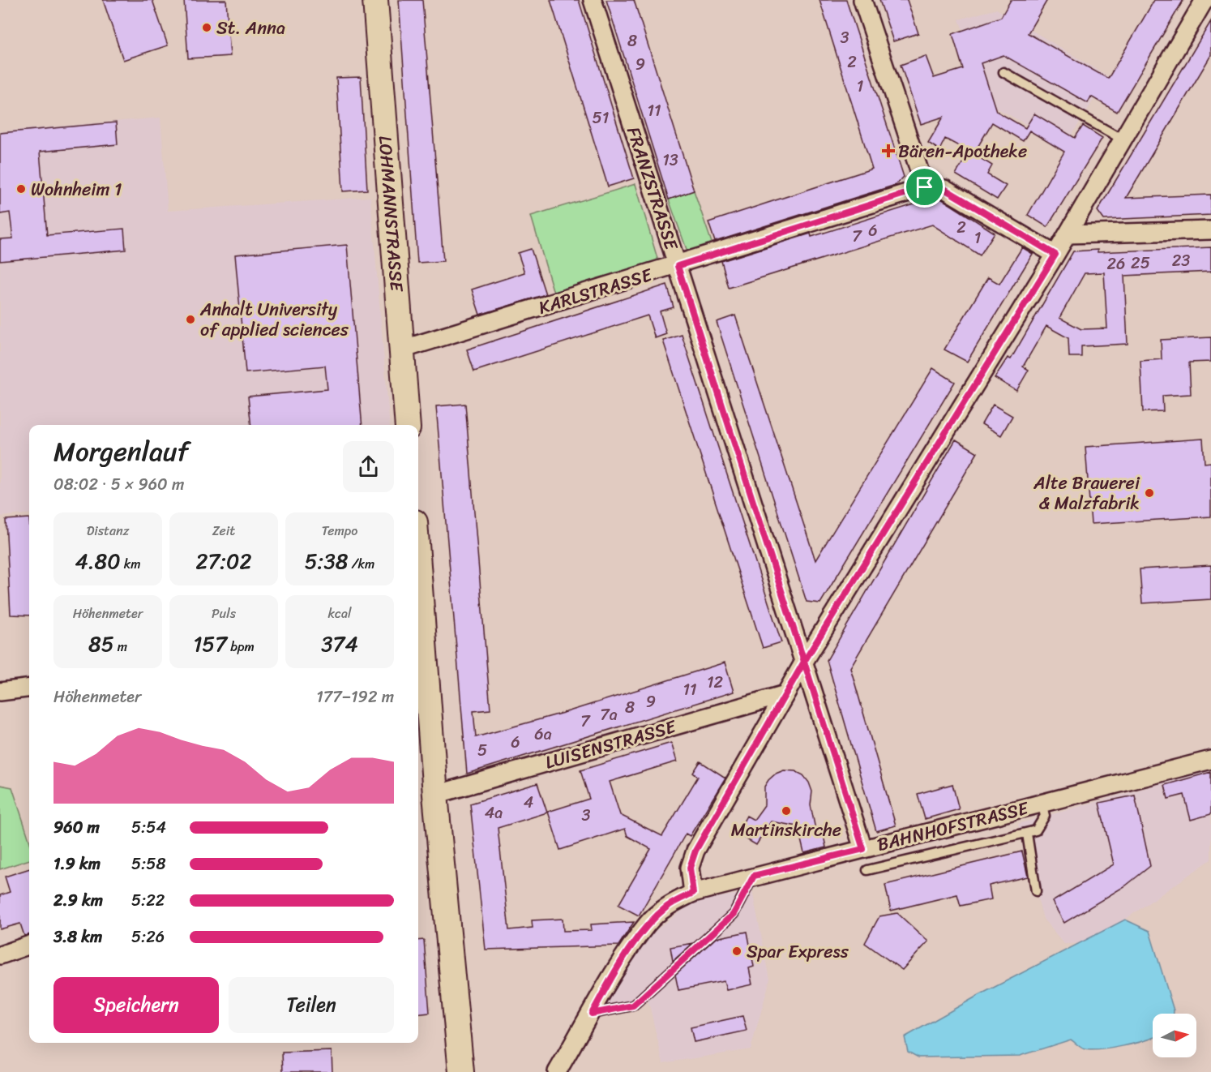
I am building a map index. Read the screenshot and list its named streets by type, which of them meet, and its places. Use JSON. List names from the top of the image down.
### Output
{
  "streets": {
    "main road": ["LOHMANNSTRASSE"],
    "street": [
      "FRANZSTRASSE",
      "KARLSTRASSE",
      "LUISENSTRASSE",
      "BAHNHOFSTRASSE"
    ]
  },
  "crossings": [
    ["FRANZSTRASSE", "KARLSTRASSE"],
    ["FRANZSTRASSE", "BAHNHOFSTRASSE"],
    ["LOHMANNSTRASSE", "KARLSTRASSE"]
  ],
  "places": {
    "other": [
      "St. Anna",
      "Wohnheim 1",
      "Anhalt University of applied sciences",
      "Alte Brauerei & Malzfabrik",
      "Martinskirche",
      "Spar Express"
    ],
    "health": ["Bären-Apotheke"]
  },
  "house_numbers": [
    "3",
    "8",
    "2",
    "9",
    "1",
    "11",
    "51",
    "13",
    "2",
    "6",
    "7",
    "1",
    "23",
    "25",
    "26",
    "12",
    "11",
    "9",
    "8",
    "7a",
    "7",
    "6a",
    "6",
    "5",
    "4",
    "4a",
    "3"
  ],
  "north": "right",
  "page": {
    "heading": ["Morgenlauf", "08:02 · 5 × 960 m"],
    "stats": [
      ["Distanz", "4.80 km"],
      ["Zeit", "27:02"],
      ["Tempo", "5:38 /km"],
      ["Höhenmeter", "85 m"],
      ["Puls", "157 bpm"],
      ["kcal", "374"]
    ],
    "chart": ["Höhenmeter", "177–192 m"],
    "list": [
      {
        "name": "960 m",
        "note": "5:54"
      },
      {
        "name": "1.9 km",
        "note": "5:58"
      },
      {
        "name": "2.9 km",
        "note": "5:22"
      },
      {
        "name": "3.8 km",
        "note": "5:26"
      }
    ],
    "buttons": ["Speichern", "Teilen"]
  }
}
